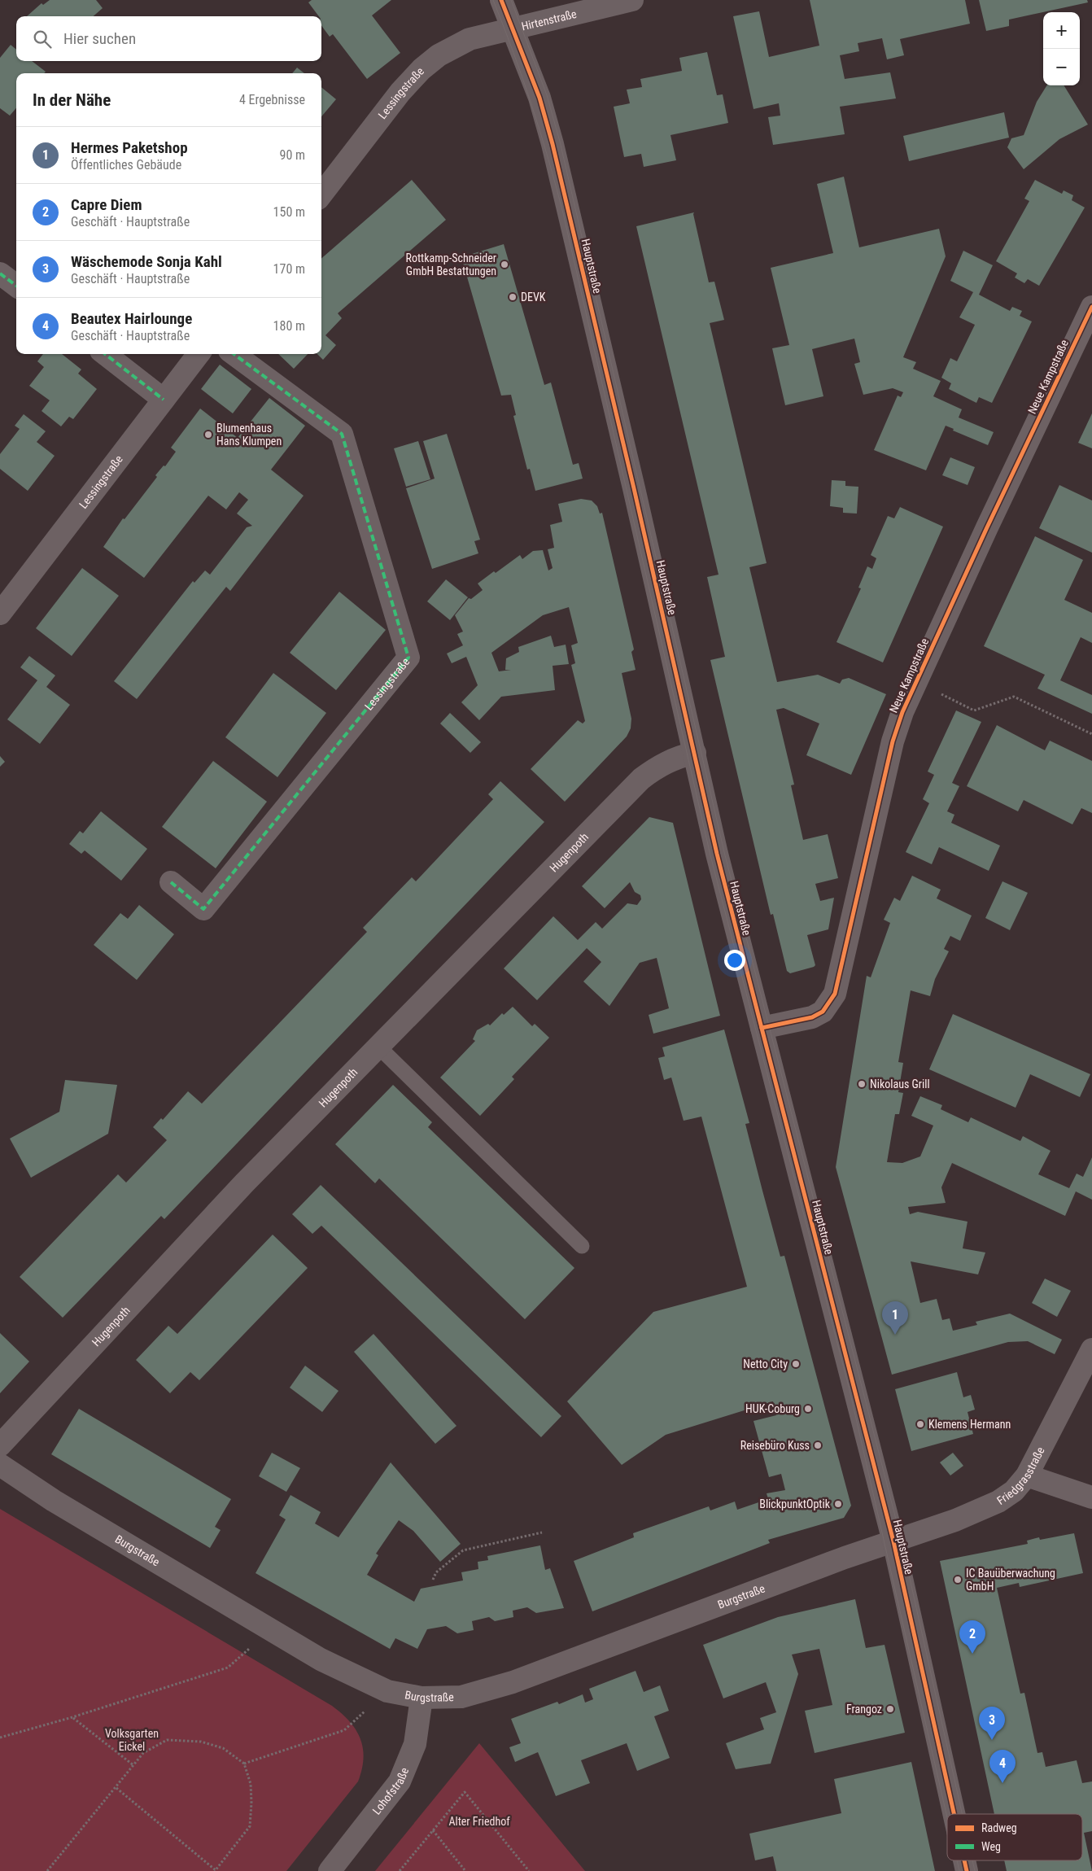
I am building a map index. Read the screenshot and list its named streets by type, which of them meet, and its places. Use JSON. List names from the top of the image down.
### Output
{
  "streets": {
    "street": [
      "Hirtenstraße",
      "Lessingstraße",
      "Hauptstraße",
      "Neue Kampstraße",
      "Hugenpoth",
      "Friedgrasstraße",
      "Burgstraße",
      "Lohofstraße"
    ]
  },
  "crossings": [
    ["Hirtenstraße", "Lessingstraße"],
    ["Hirtenstraße", "Hauptstraße"],
    ["Lessingstraße", "Hauptstraße"],
    ["Hauptstraße", "Neue Kampstraße"],
    ["Hauptstraße", "Hugenpoth"],
    ["Hauptstraße", "Friedgrasstraße"],
    ["Hauptstraße", "Burgstraße"],
    ["Friedgrasstraße", "Burgstraße"],
    ["Burgstraße", "Lohofstraße"]
  ],
  "parks": ["Volksgarten Eickel", "Alter Friedhof"],
  "places": [
    "Rottkamp-Schneider GmbH Bestattungen",
    "DEVK",
    "Blumenhaus Hans Klumpen",
    "Nikolaus Grill",
    "Netto City",
    "HUK-Coburg",
    "Klemens Hermann",
    "Reisebüro Kuss",
    "BlickpunktOptik",
    "IC Bauüberwachung GmbH",
    "Frangoz"
  ],
  "legend": ["Radweg", "Weg"],
  "page": {
    "map_buttons": ["+", "−"],
    "search": "Hier suchen",
    "heading": ["In der Nähe", "4 Ergebnisse"],
    "list": [
      {
        "mark": "1",
        "name": "Hermes Paketshop",
        "note": "Öffentliches Gebäude",
        "value": "90 m"
      },
      {
        "mark": "2",
        "name": "Capre Diem",
        "note": "Geschäft · Hauptstraße",
        "value": "150 m"
      },
      {
        "mark": "3",
        "name": "Wäschemode Sonja Kahl",
        "note": "Geschäft · Hauptstraße",
        "value": "170 m"
      },
      {
        "mark": "4",
        "name": "Beautex Hairlounge",
        "note": "Geschäft · Hauptstraße",
        "value": "180 m"
      }
    ],
    "pins": [
      "1",
      "2",
      "3",
      "4"
    ]
  }
}
